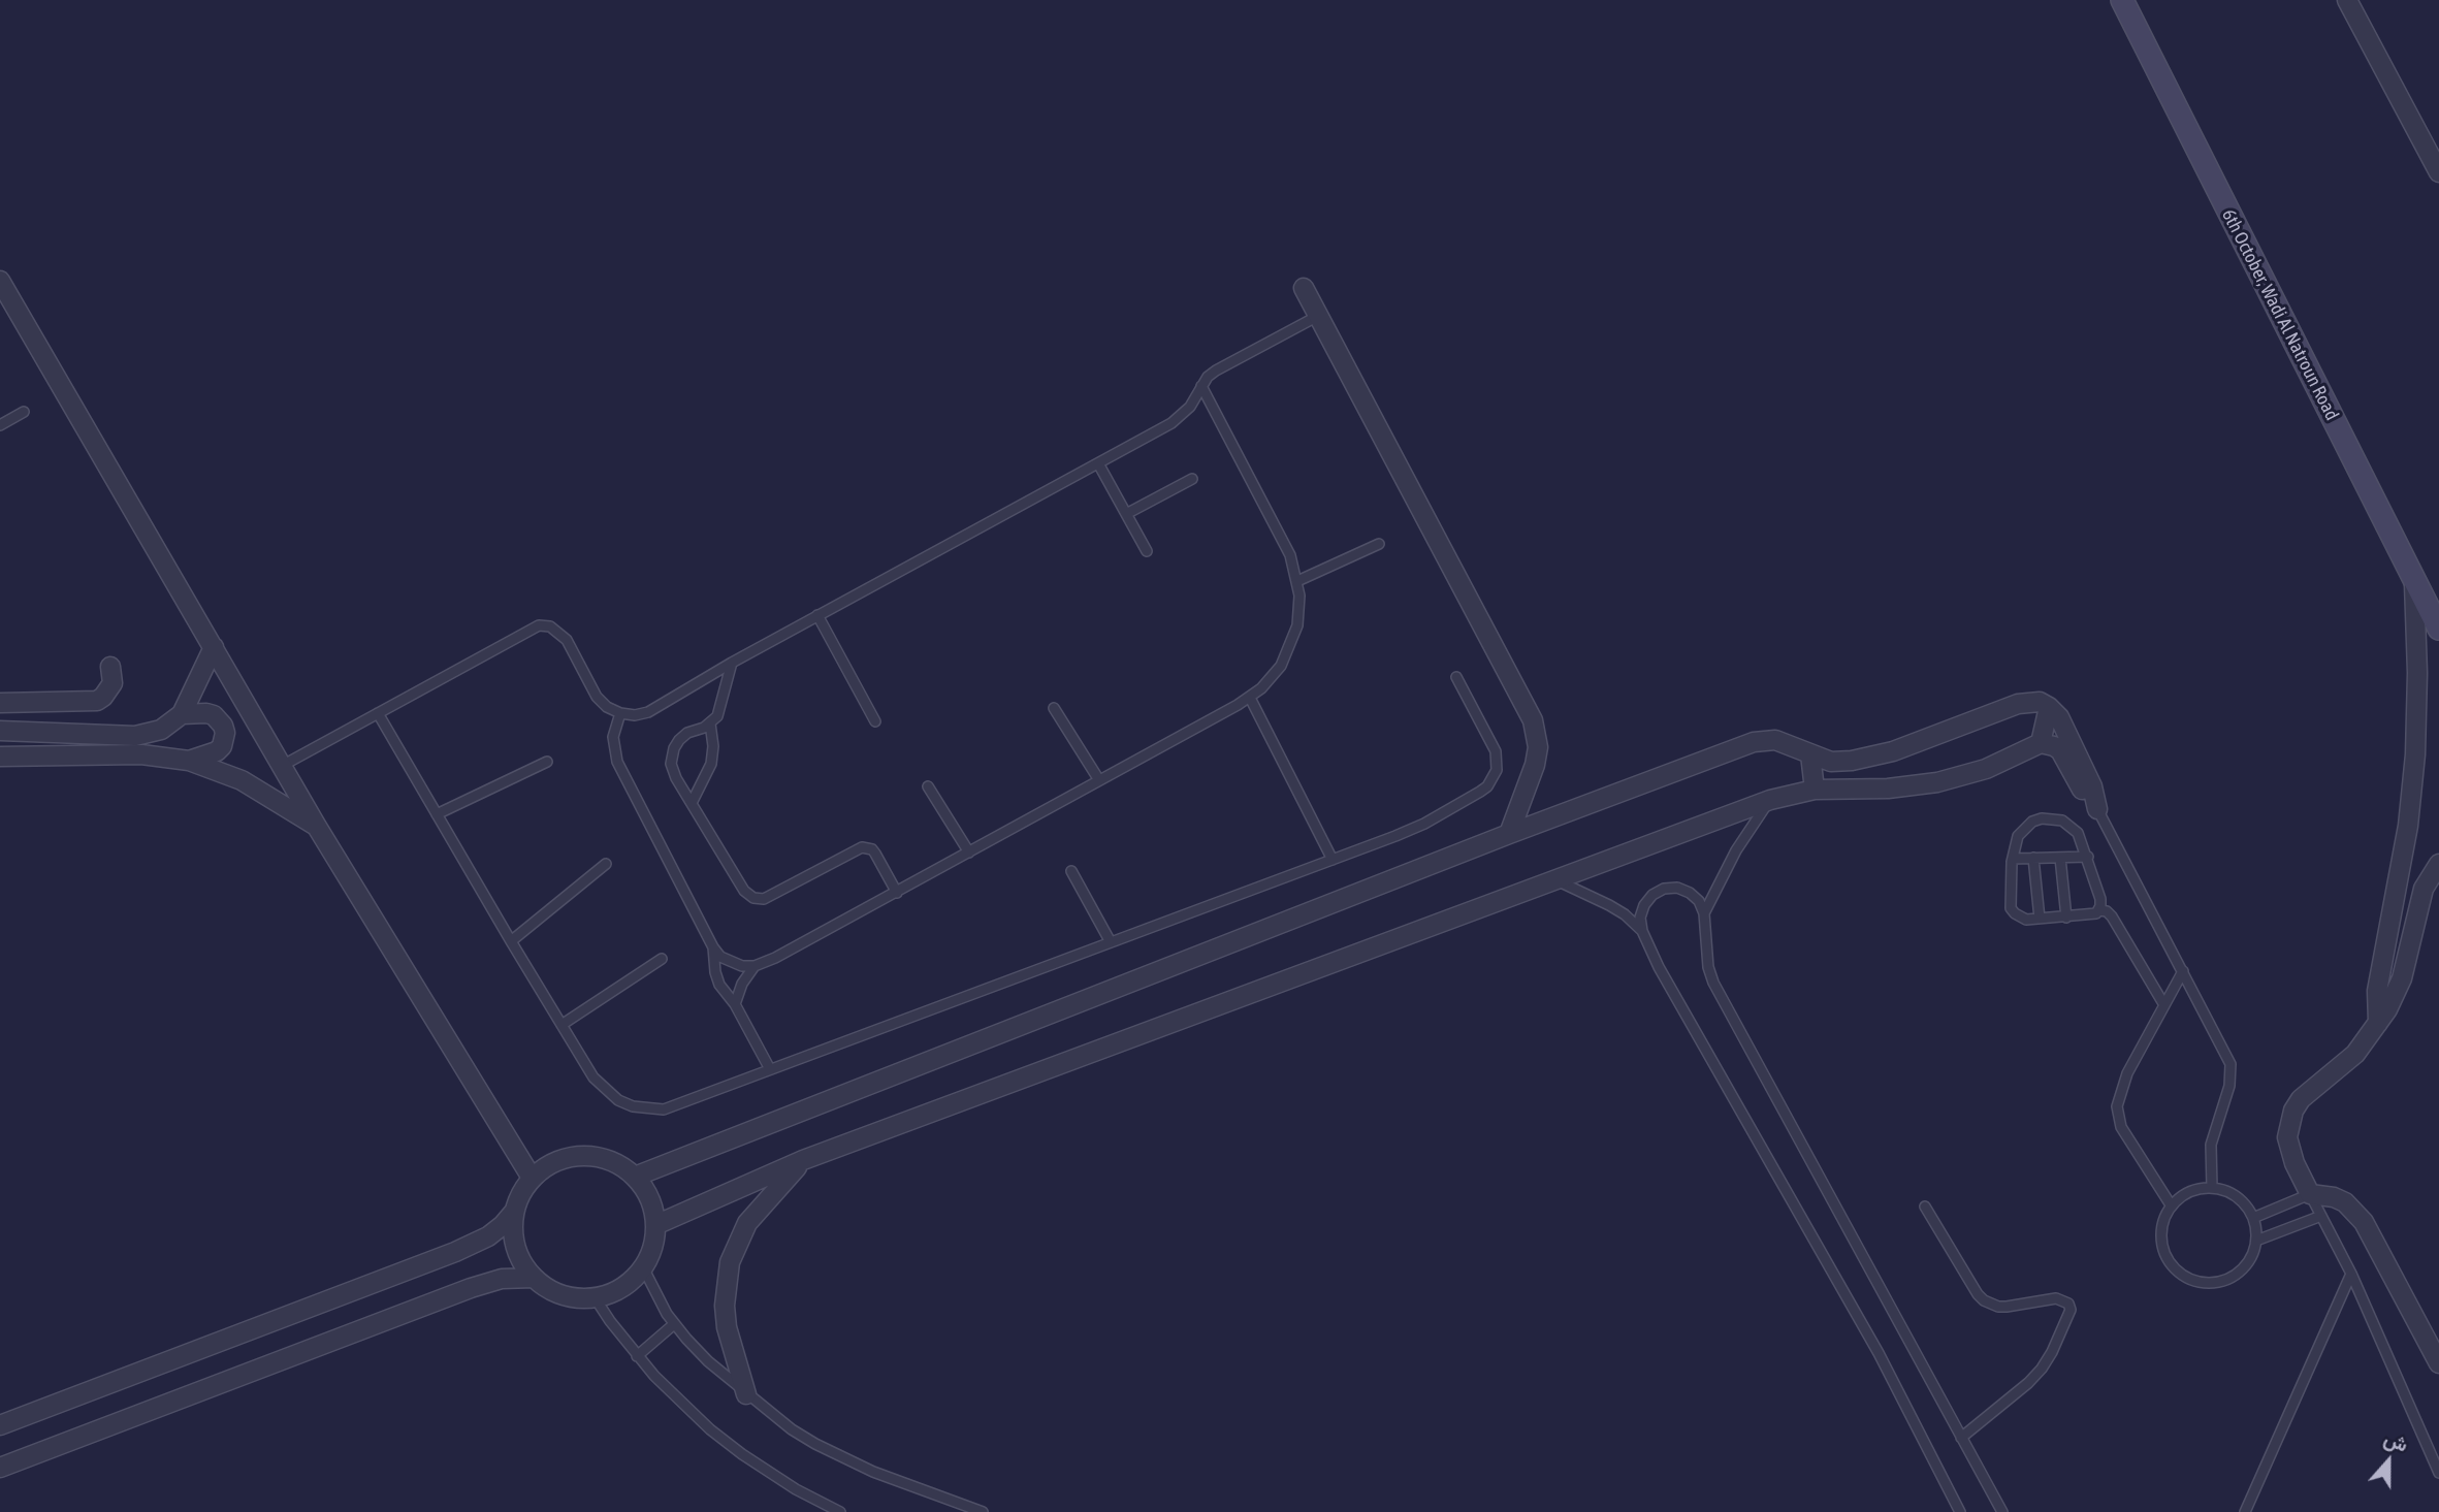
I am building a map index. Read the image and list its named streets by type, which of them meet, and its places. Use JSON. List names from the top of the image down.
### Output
{
  "streets": {
    "street": ["6th October, Wadi Al Natroun Road"]
  },
  "north": "top"
}
